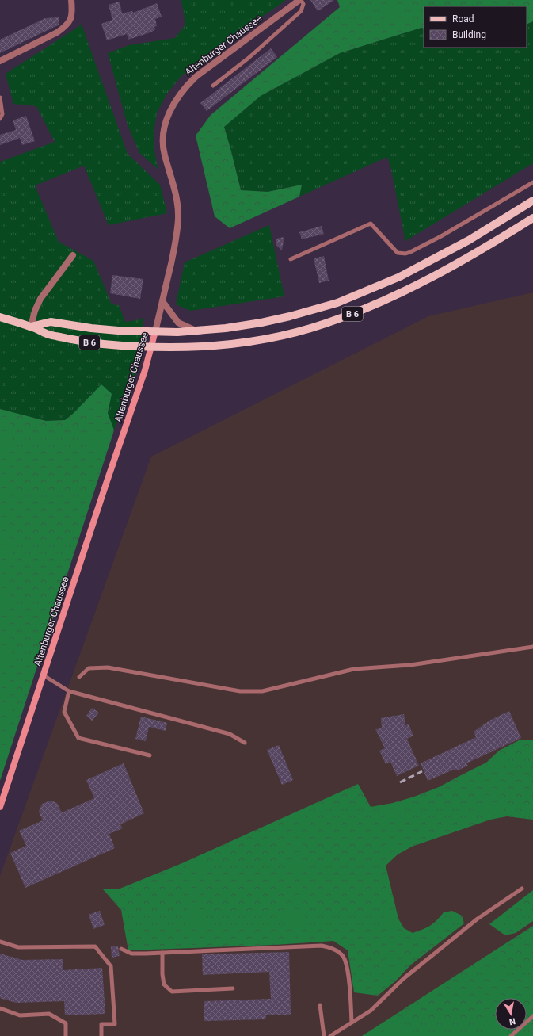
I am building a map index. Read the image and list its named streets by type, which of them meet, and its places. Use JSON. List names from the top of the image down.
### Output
{
  "streets": {
    "main road": ["Altenburger Chaussee", "B 6"]
  },
  "crossings": [
    ["Altenburger Chaussee", "B 6"]
  ],
  "legend": ["Road", "Building"],
  "north": "bottom"
}
